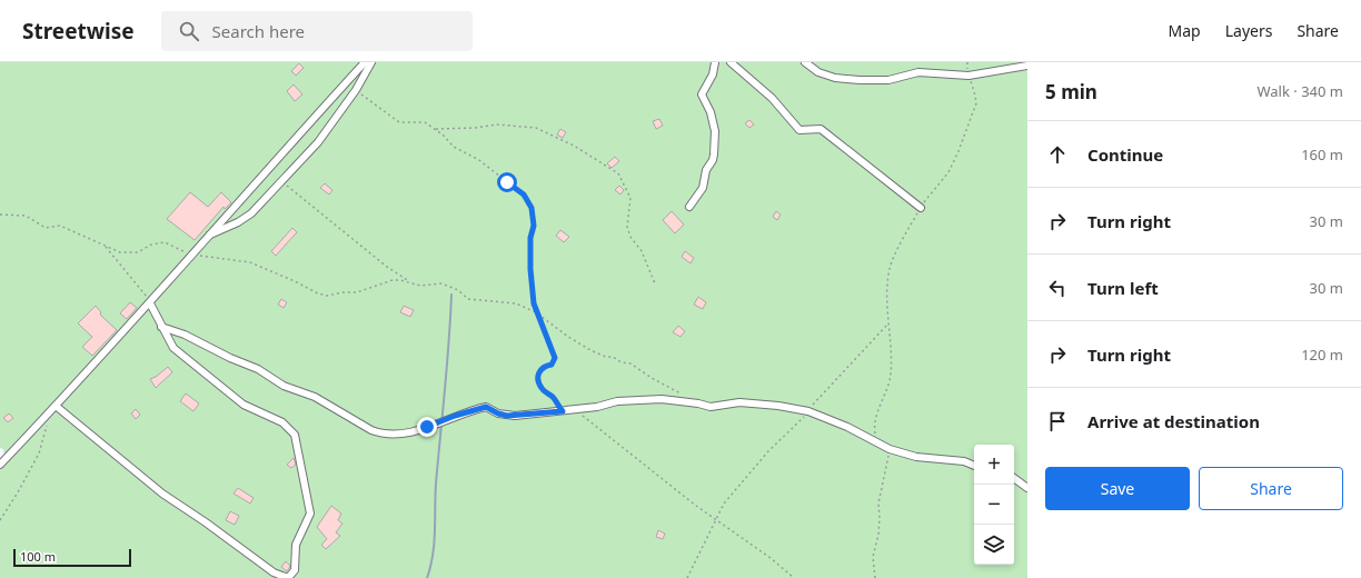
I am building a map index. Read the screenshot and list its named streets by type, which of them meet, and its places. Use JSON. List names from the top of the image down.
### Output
{
  "scale_bar": "100 m",
  "page": {
    "header": "Streetwise",
    "search": "Search here",
    "nav": ["Map", "Layers", "Share"],
    "heading": ["5 min", "Walk · 340 m"],
    "list": [
      ["Continue", "160 m"],
      ["Turn right", "30 m"],
      ["Turn left", "30 m"],
      ["Turn right", "120 m"],
      "Arrive at destination"
    ],
    "map_buttons": ["+", "−"],
    "buttons": ["Save", "Share"],
    "scale": "100 m"
  }
}
